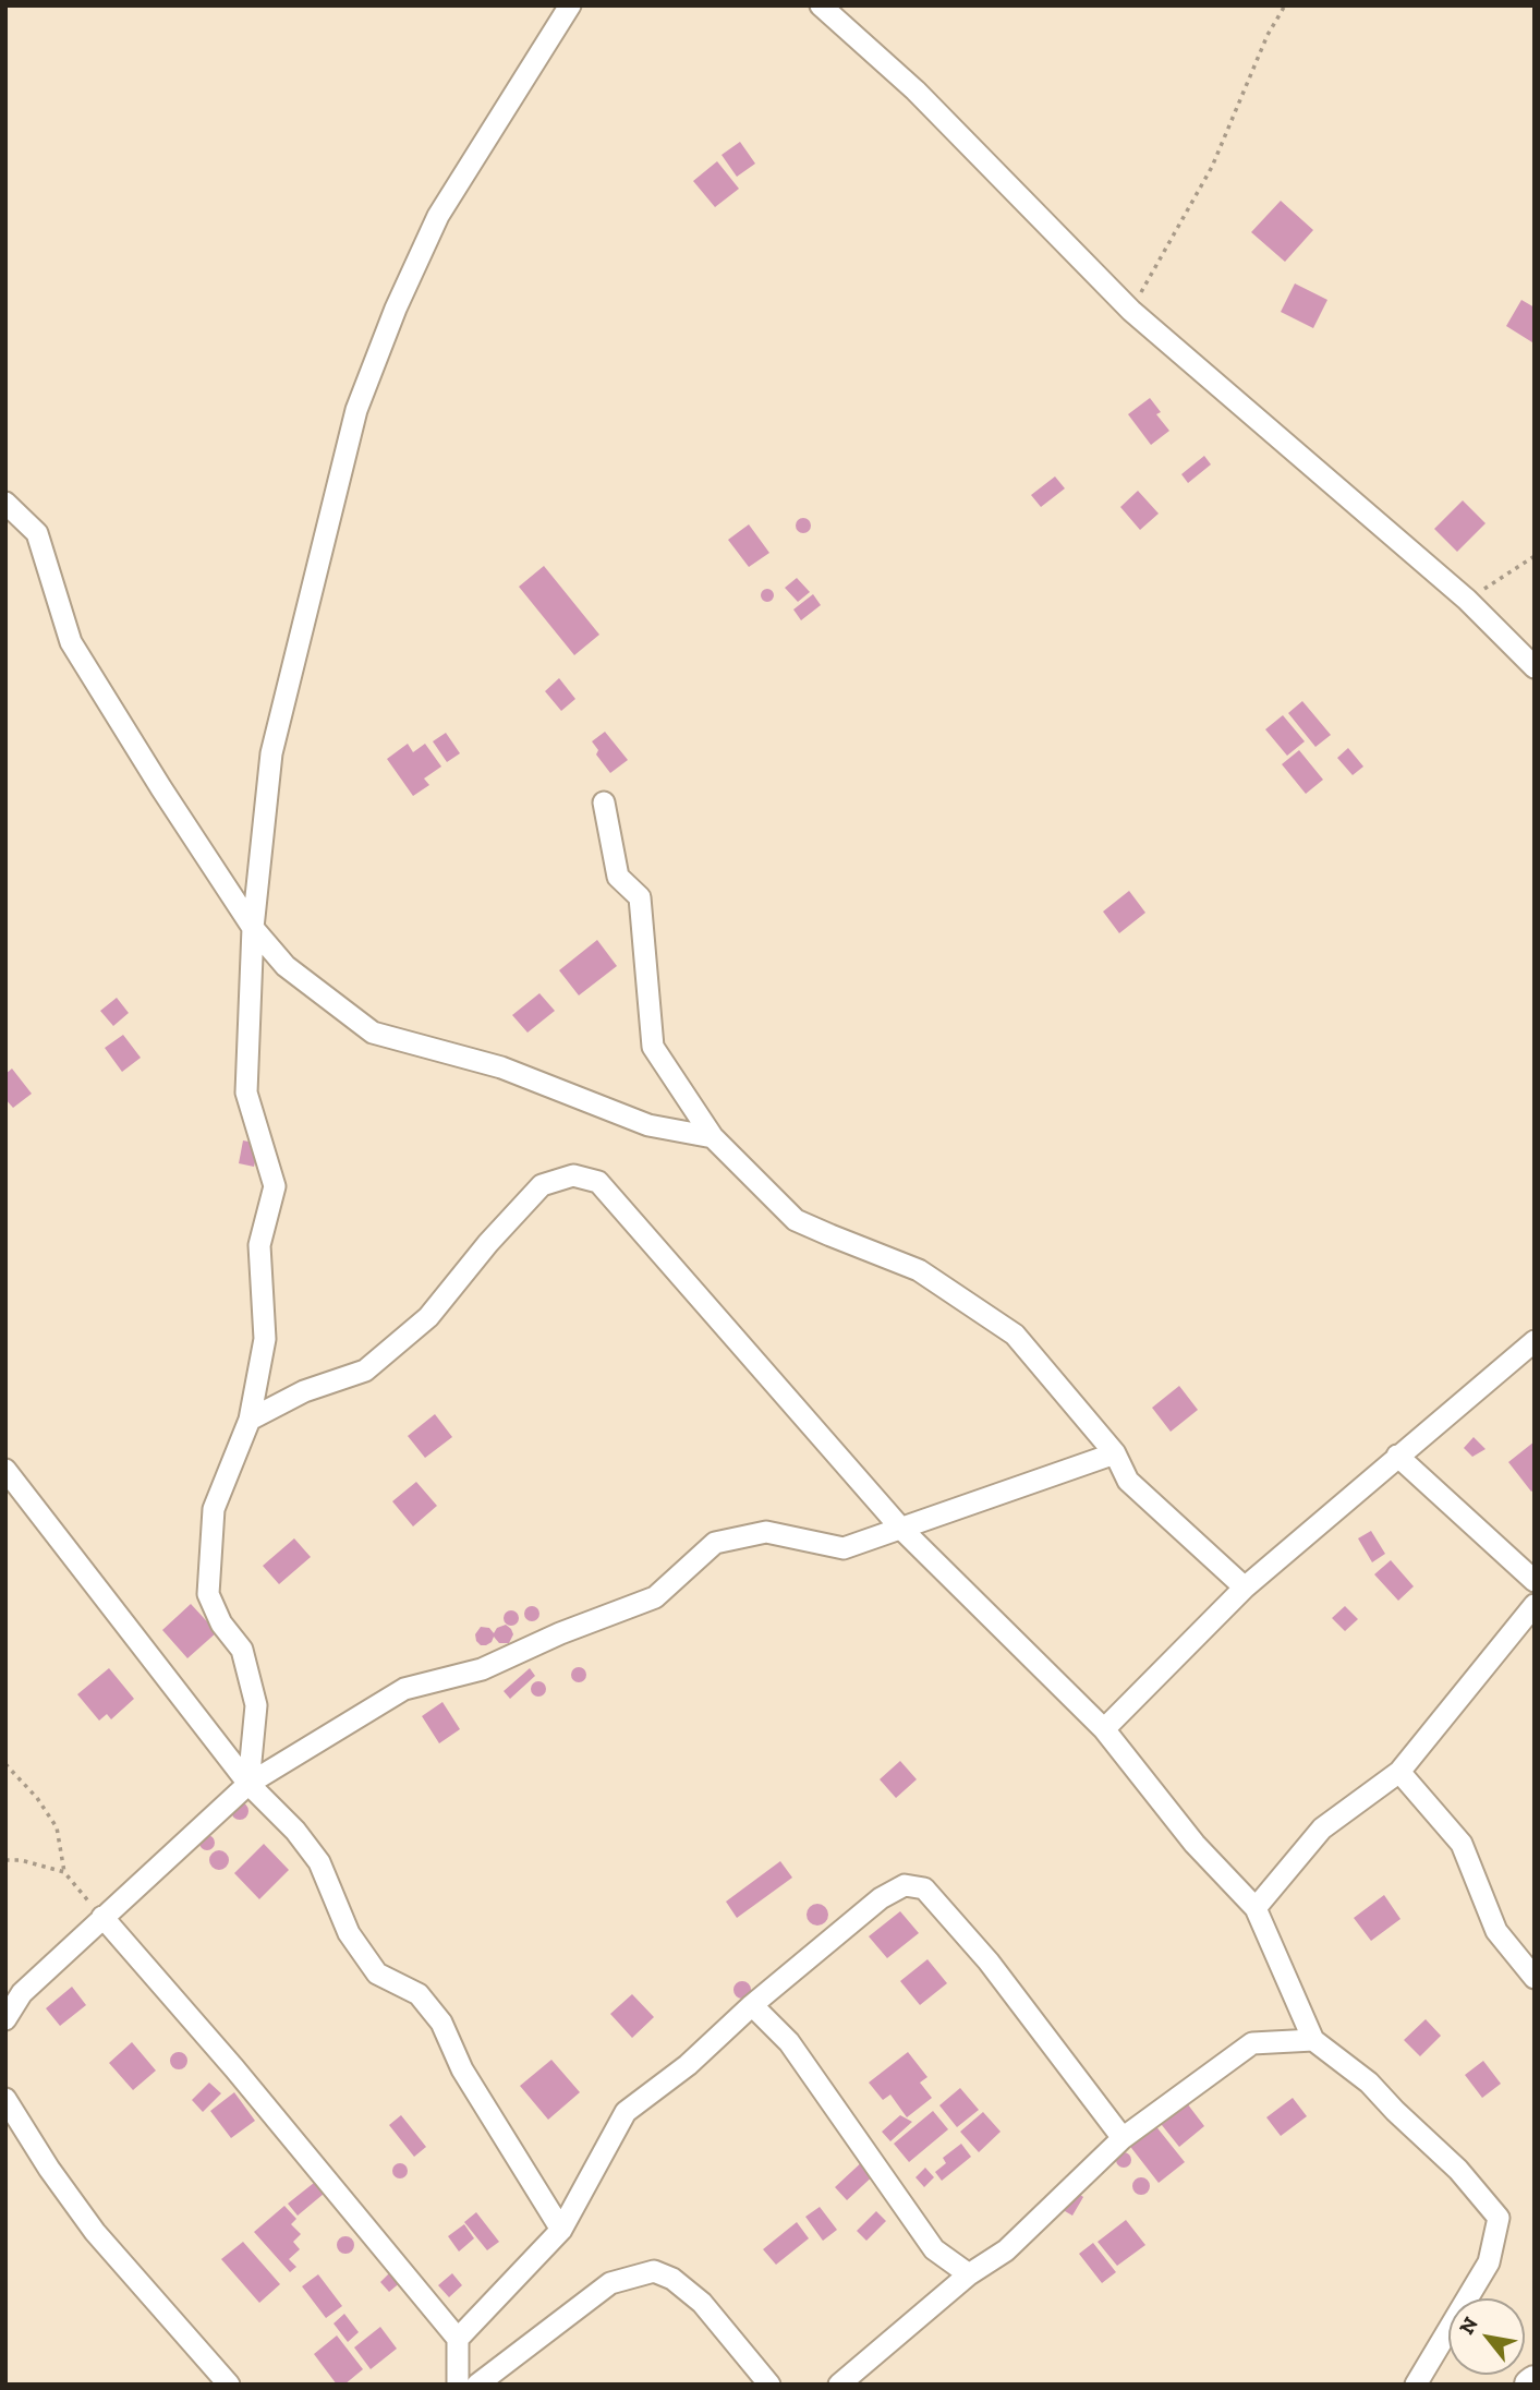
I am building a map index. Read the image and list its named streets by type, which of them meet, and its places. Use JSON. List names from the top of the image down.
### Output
{
  "north": "top left"
}
